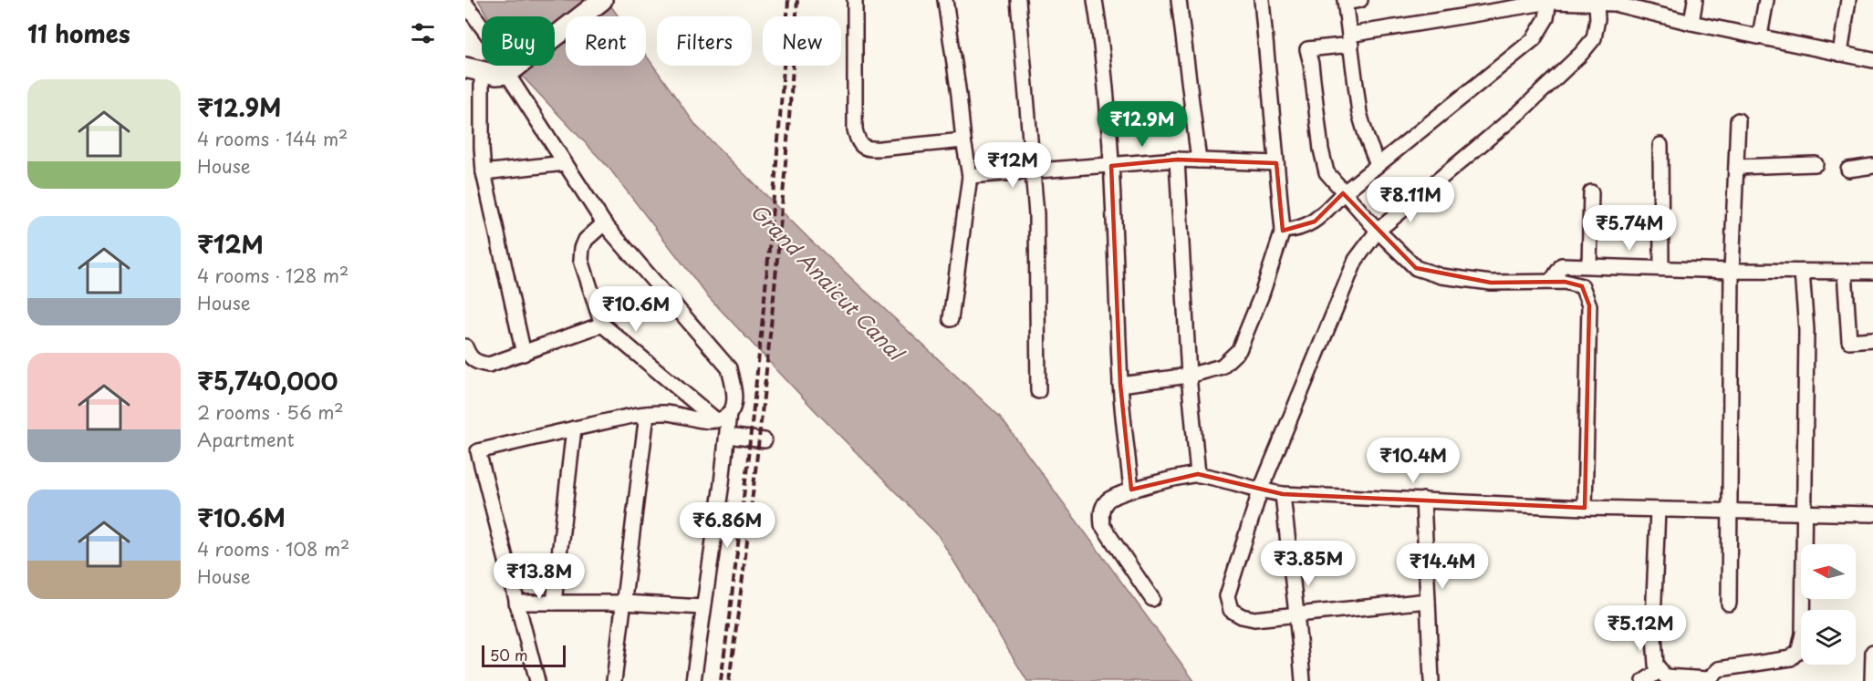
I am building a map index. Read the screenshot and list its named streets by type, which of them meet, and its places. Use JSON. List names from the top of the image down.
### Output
{
  "water": ["Grand Anaicut Canal"],
  "scale_bar": "50 m",
  "north": "left",
  "page": {
    "heading": "11 homes",
    "chip": [
      "Buy",
      "Rent",
      "Filters",
      "New"
    ],
    "list": [
      {
        "name": "₹12.9M",
        "note": "4 rooms · 144 m² · House"
      },
      {
        "name": "₹12M",
        "note": "4 rooms · 128 m² · House"
      },
      {
        "name": "₹5,740,000",
        "note": "2 rooms · 56 m² · Apartment"
      },
      {
        "name": "₹10.6M",
        "note": "4 rooms · 108 m² · House"
      }
    ],
    "price": [
      "₹12.9M",
      "₹12M",
      "₹8.11M",
      "₹5.74M",
      "₹10.6M",
      "₹10.4M",
      "₹6.86M",
      "₹3.85M",
      "₹14.4M",
      "₹13.8M",
      "₹5.12M"
    ],
    "scale": "50 m"
  }
}
